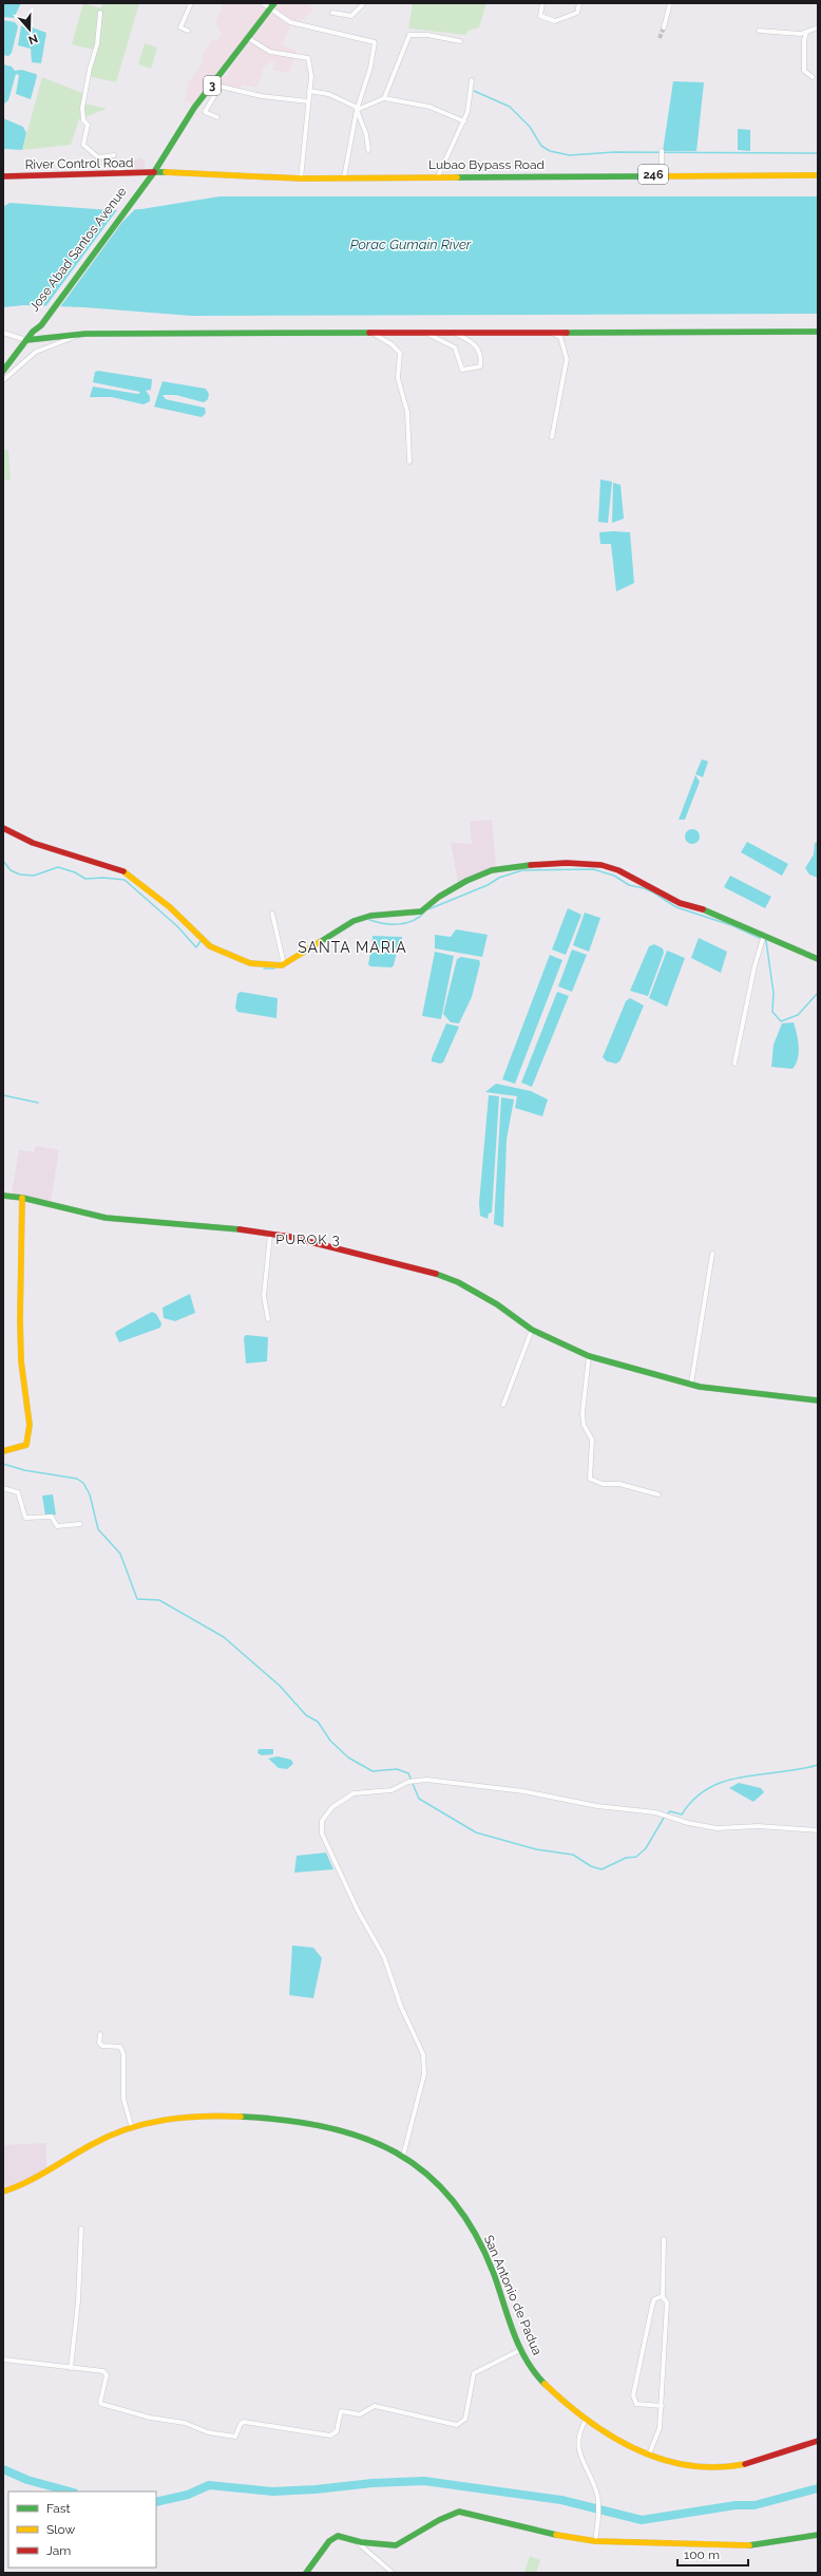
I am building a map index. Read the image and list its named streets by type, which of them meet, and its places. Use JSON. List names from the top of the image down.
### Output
{
  "streets": {
    "main road": [
      "3",
      "River Control Road",
      "Lubao Bypass Road",
      "246",
      "Jose Abad Santos Avenue",
      "San Antonio de Padua"
    ]
  },
  "crossings": [
    ["River Control Road", "Lubao Bypass Road"],
    ["River Control Road", "Jose Abad Santos Avenue"],
    ["Lubao Bypass Road", "Jose Abad Santos Avenue"]
  ],
  "districts": ["SANTA MARIA", "PUROK 3"],
  "water": ["Porac Gumain River"],
  "legend": ["Fast", "Slow", "Jam"],
  "scale_bar": "100 m",
  "north": "bottom"
}
